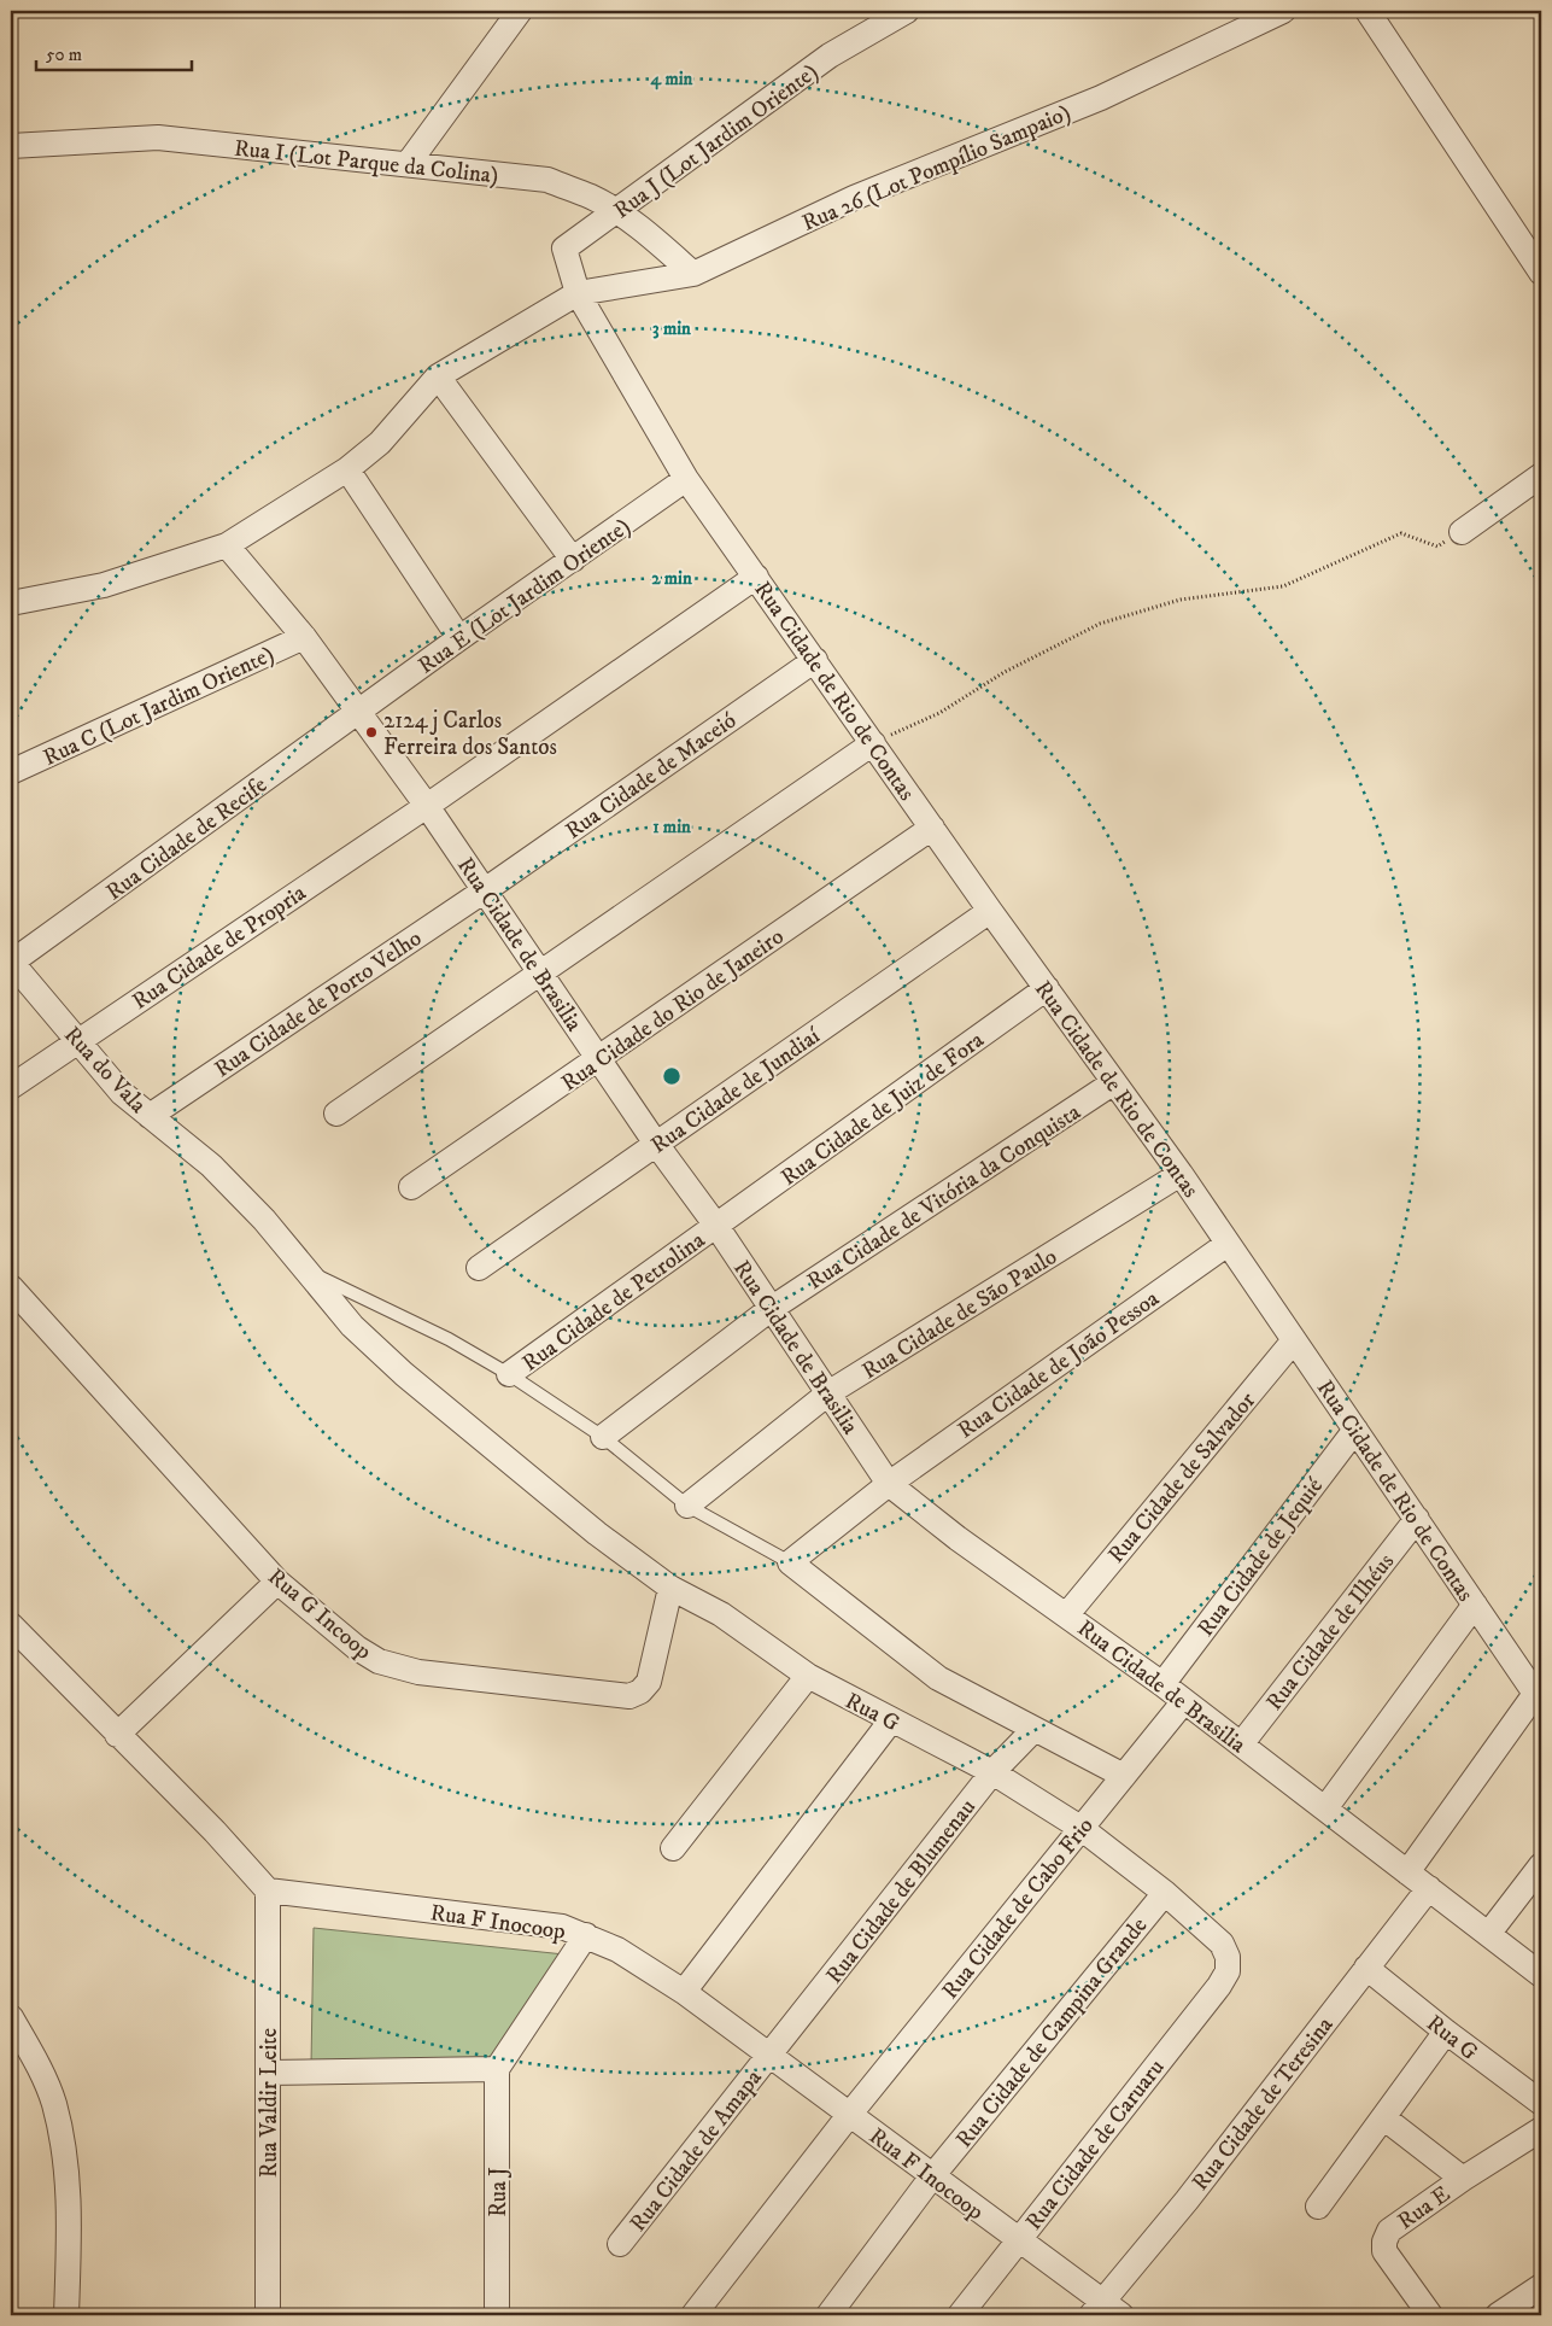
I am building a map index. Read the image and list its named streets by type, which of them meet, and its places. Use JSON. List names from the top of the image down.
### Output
{
  "streets": {
    "street": [
      "Rua J (Lot Jardim Oriente)",
      "Rua I (Lot Parque da Colina)",
      "Rua 26 (Lot Pompílio Sampaio)",
      "Rua E (Lot Jardim Oriente)",
      "Rua Cidade de Rio de Contas",
      "Rua C (Lot Jardim Oriente)",
      "Rua Cidade de Maceió",
      "Rua Cidade de Recife",
      "Rua Cidade de Brasilia",
      "Rua Cidade de Propria",
      "Rua Cidade de Porto Velho",
      "Rua Cidade do Rio de Janeiro",
      "Rua do Vala",
      "Rua Cidade de Jundiaí",
      "Rua Cidade de Juiz de Fora",
      "Rua Cidade de Vitória da Conquista",
      "Rua Cidade de Petrolina",
      "Rua Cidade de São Paulo",
      "Rua Cidade de João Pessoa",
      "Rua Cidade de Salvador",
      "Rua Cidade de Jequié",
      "Rua G Incoop",
      "Rua Cidade de Ilhéus",
      "Rua G",
      "Rua Cidade de Blumenau",
      "Rua Cidade de Cabo Frio",
      "Rua F Inocoop",
      "Rua Cidade de Campina Grande",
      "Rua Valdir Leite",
      "Rua Cidade de Teresina",
      "Rua Cidade de Caruaru",
      "Rua Cidade de Amapa",
      "Rua J",
      "Rua E"
    ]
  },
  "crossings": [
    ["Rua J (Lot Jardim Oriente)", "Rua I (Lot Parque da Colina)"],
    ["Rua J (Lot Jardim Oriente)", "Rua 26 (Lot Pompílio Sampaio)"],
    ["Rua J (Lot Jardim Oriente)", "Rua Cidade de Rio de Contas"],
    ["Rua I (Lot Parque da Colina)", "Rua 26 (Lot Pompílio Sampaio)"],
    ["Rua 26 (Lot Pompílio Sampaio)", "Rua Cidade de Rio de Contas"],
    ["Rua E (Lot Jardim Oriente)", "Rua Cidade de Rio de Contas"],
    ["Rua E (Lot Jardim Oriente)", "Rua Cidade de Recife"],
    ["Rua E (Lot Jardim Oriente)", "Rua Cidade de Brasilia"],
    ["Rua Cidade de Rio de Contas", "Rua Cidade de Maceió"],
    ["Rua Cidade de Rio de Contas", "Rua Cidade de Propria"],
    ["Rua Cidade de Rio de Contas", "Rua Cidade do Rio de Janeiro"],
    ["Rua Cidade de Rio de Contas", "Rua Cidade de Jundiaí"],
    ["Rua Cidade de Rio de Contas", "Rua Cidade de Juiz de Fora"],
    ["Rua Cidade de Rio de Contas", "Rua Cidade de Vitória da Conquista"],
    ["Rua Cidade de Rio de Contas", "Rua Cidade de São Paulo"],
    ["Rua Cidade de Rio de Contas", "Rua Cidade de João Pessoa"],
    ["Rua Cidade de Rio de Contas", "Rua Cidade de Salvador"],
    ["Rua Cidade de Rio de Contas", "Rua Cidade de Jequié"],
    ["Rua Cidade de Rio de Contas", "Rua Cidade de Ilhéus"],
    ["Rua C (Lot Jardim Oriente)", "Rua Cidade de Brasilia"],
    ["Rua Cidade de Maceió", "Rua Cidade de Brasilia"],
    ["Rua Cidade de Maceió", "Rua Cidade de Porto Velho"],
    ["Rua Cidade de Recife", "Rua Cidade de Brasilia"],
    ["Rua Cidade de Recife", "Rua do Vala"],
    ["Rua Cidade de Brasilia", "Rua Cidade de Propria"],
    ["Rua Cidade de Brasilia", "Rua Cidade de Porto Velho"],
    ["Rua Cidade de Brasilia", "Rua Cidade do Rio de Janeiro"],
    ["Rua Cidade de Brasilia", "Rua Cidade de Jundiaí"],
    ["Rua Cidade de Brasilia", "Rua Cidade de Juiz de Fora"],
    ["Rua Cidade de Brasilia", "Rua Cidade de Vitória da Conquista"],
    ["Rua Cidade de Brasilia", "Rua Cidade de Petrolina"],
    ["Rua Cidade de Brasilia", "Rua Cidade de São Paulo"],
    ["Rua Cidade de Brasilia", "Rua Cidade de João Pessoa"],
    ["Rua Cidade de Brasilia", "Rua Cidade de Salvador"],
    ["Rua Cidade de Brasilia", "Rua Cidade de Jequié"],
    ["Rua Cidade de Brasilia", "Rua Cidade de Ilhéus"],
    ["Rua Cidade de Brasilia", "Rua Cidade de Cabo Frio"],
    ["Rua Cidade de Brasilia", "Rua Cidade de Teresina"],
    ["Rua Cidade de Propria", "Rua do Vala"],
    ["Rua Cidade de Porto Velho", "Rua do Vala"],
    ["Rua do Vala", "Rua G"],
    ["Rua Cidade de Juiz de Fora", "Rua Cidade de Petrolina"],
    ["Rua G Incoop", "Rua G"],
    ["Rua G", "Rua Cidade de Blumenau"],
    ["Rua G", "Rua Cidade de Cabo Frio"],
    ["Rua G", "Rua Cidade de Campina Grande"],
    ["Rua G", "Rua Cidade de Teresina"],
    ["Rua G", "Rua Cidade de Caruaru"],
    ["Rua Cidade de Blumenau", "Rua F Inocoop"],
    ["Rua Cidade de Blumenau", "Rua Cidade de Amapa"],
    ["Rua Cidade de Cabo Frio", "Rua F Inocoop"],
    ["Rua F Inocoop", "Rua Cidade de Campina Grande"],
    ["Rua F Inocoop", "Rua Valdir Leite"],
    ["Rua F Inocoop", "Rua Cidade de Teresina"],
    ["Rua F Inocoop", "Rua Cidade de Caruaru"],
    ["Rua F Inocoop", "Rua Cidade de Amapa"]
  ],
  "places": ["2124 j Carlos Ferreira dos Santos"],
  "scale_bar": "50 m",
  "rings": [
    "4 min",
    "3 min",
    "2 min",
    "1 min"
  ]
}
